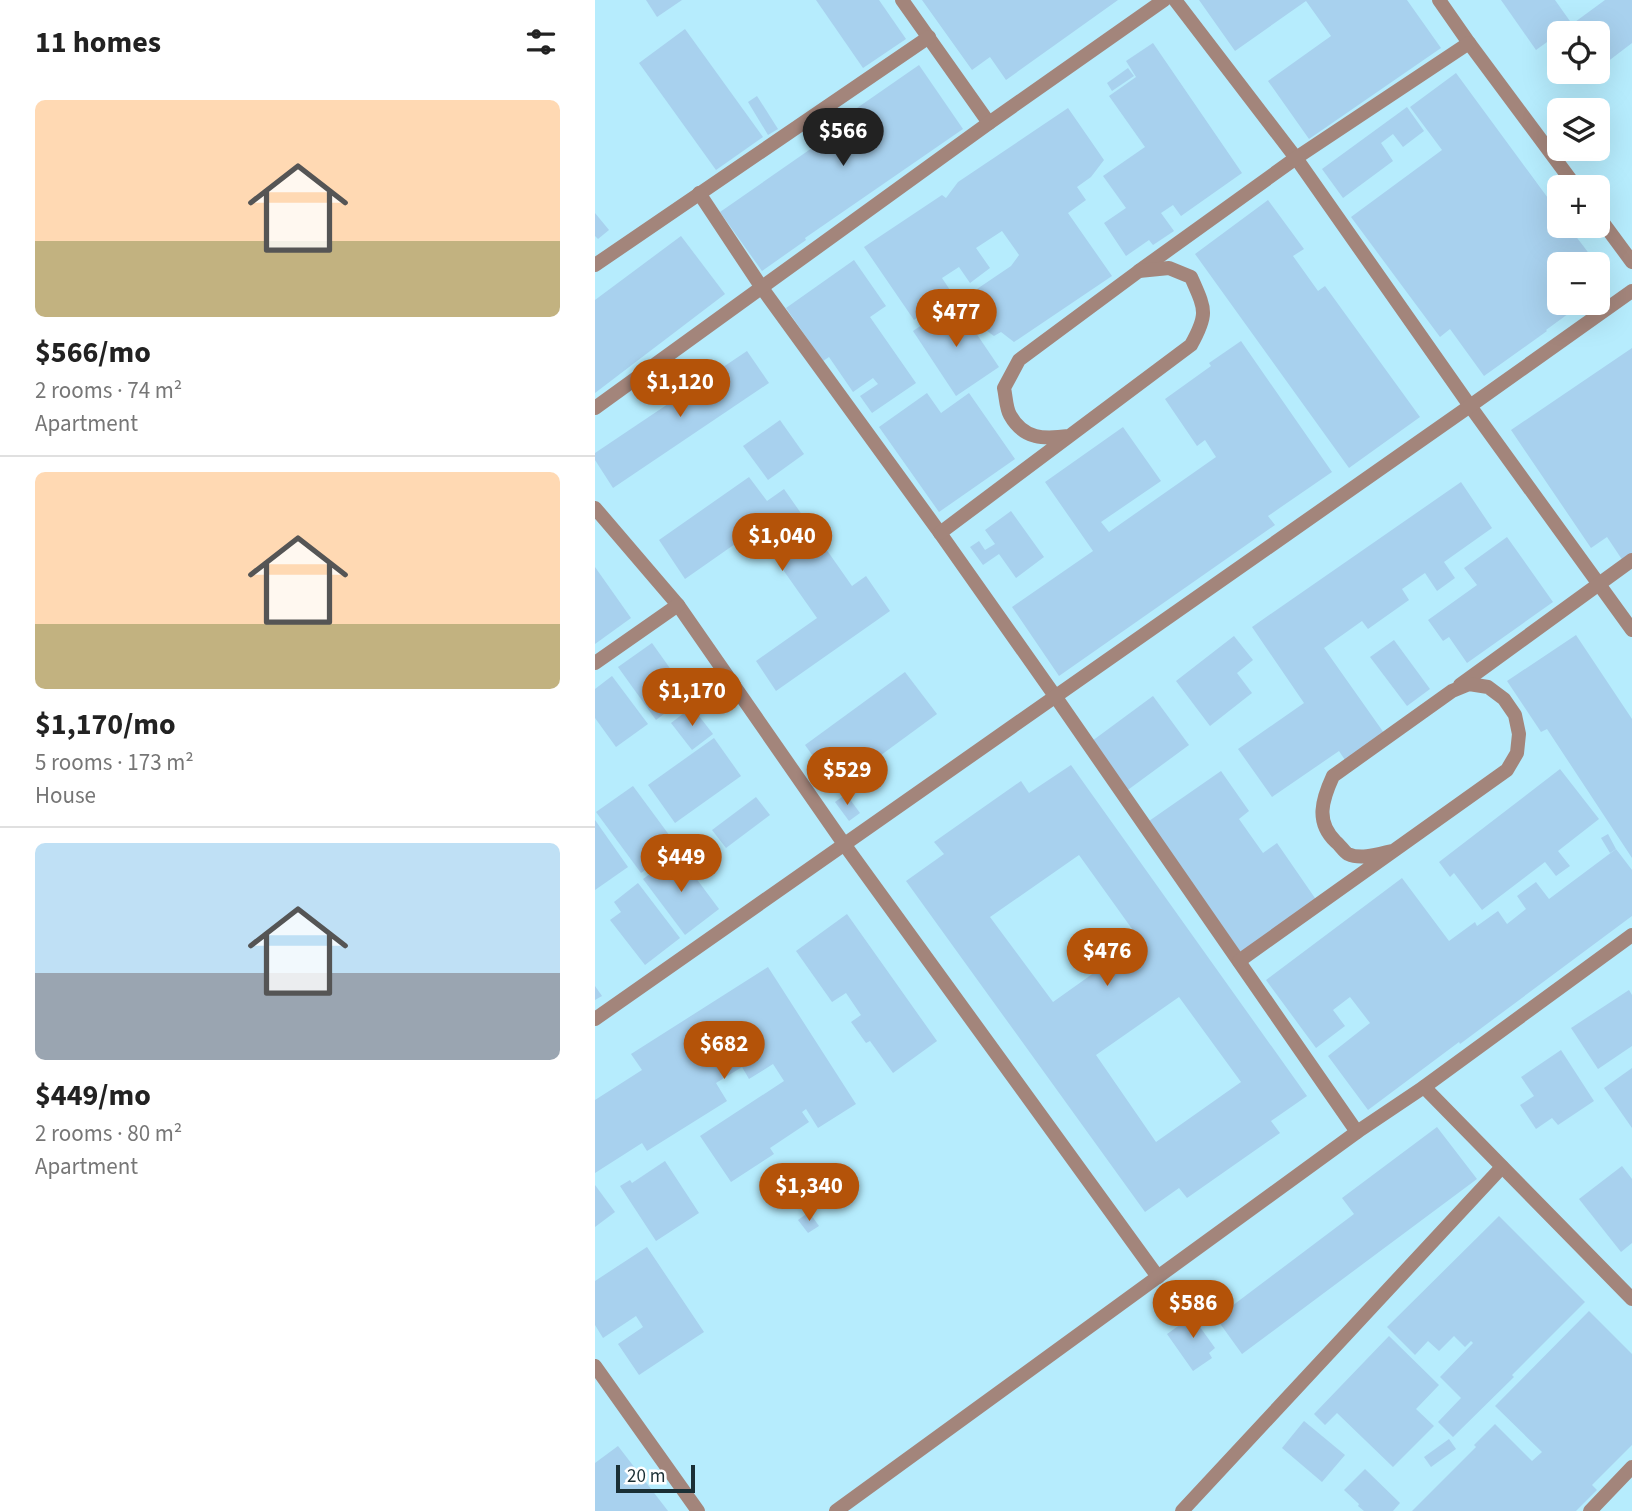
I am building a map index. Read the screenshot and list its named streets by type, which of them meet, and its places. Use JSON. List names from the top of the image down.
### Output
{
  "scale_bar": "20 m",
  "page": {
    "heading": "11 homes",
    "map_buttons": ["+", "−"],
    "list": [
      {
        "name": "$566/mo",
        "note": "2 rooms · 74 m² · Apartment"
      },
      {
        "name": "$1,170/mo",
        "note": "5 rooms · 173 m² · House"
      },
      {
        "name": "$449/mo",
        "note": "2 rooms · 80 m² · Apartment"
      }
    ],
    "price": [
      "$566",
      "$477",
      "$1,120",
      "$1,040",
      "$1,170",
      "$529",
      "$449",
      "$476",
      "$682",
      "$1,340",
      "$586"
    ],
    "scale": "20 m"
  }
}
